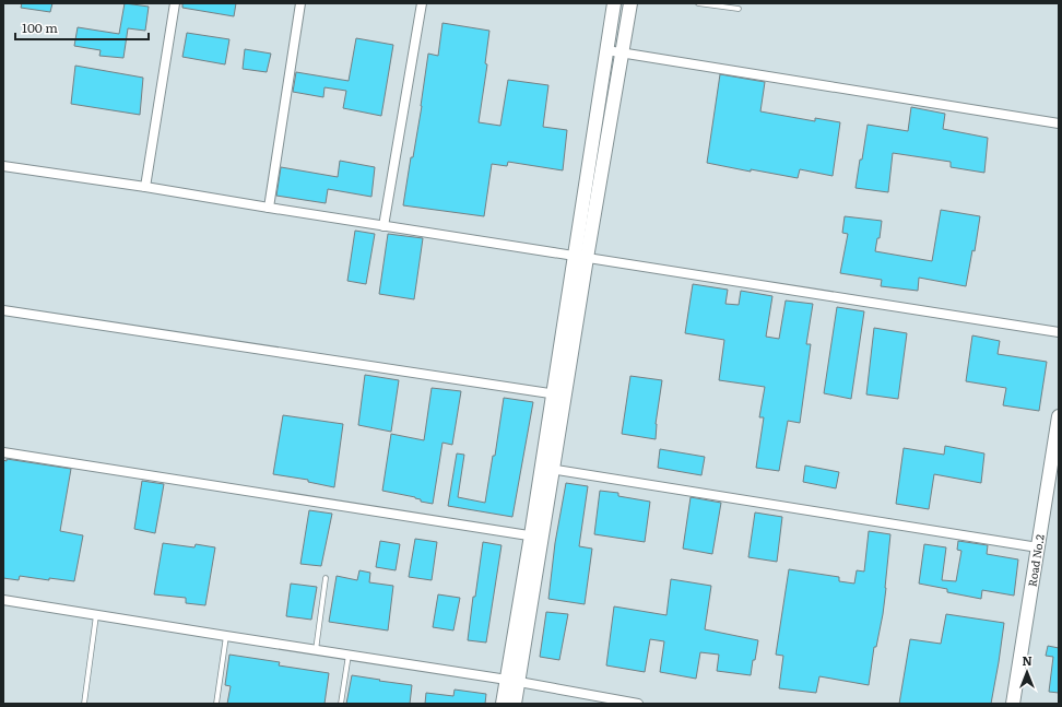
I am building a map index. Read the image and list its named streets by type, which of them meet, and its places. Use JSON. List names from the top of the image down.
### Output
{
  "streets": {
    "main road": ["Road No.2"]
  },
  "scale_bar": "100 m",
  "north": "top"
}
